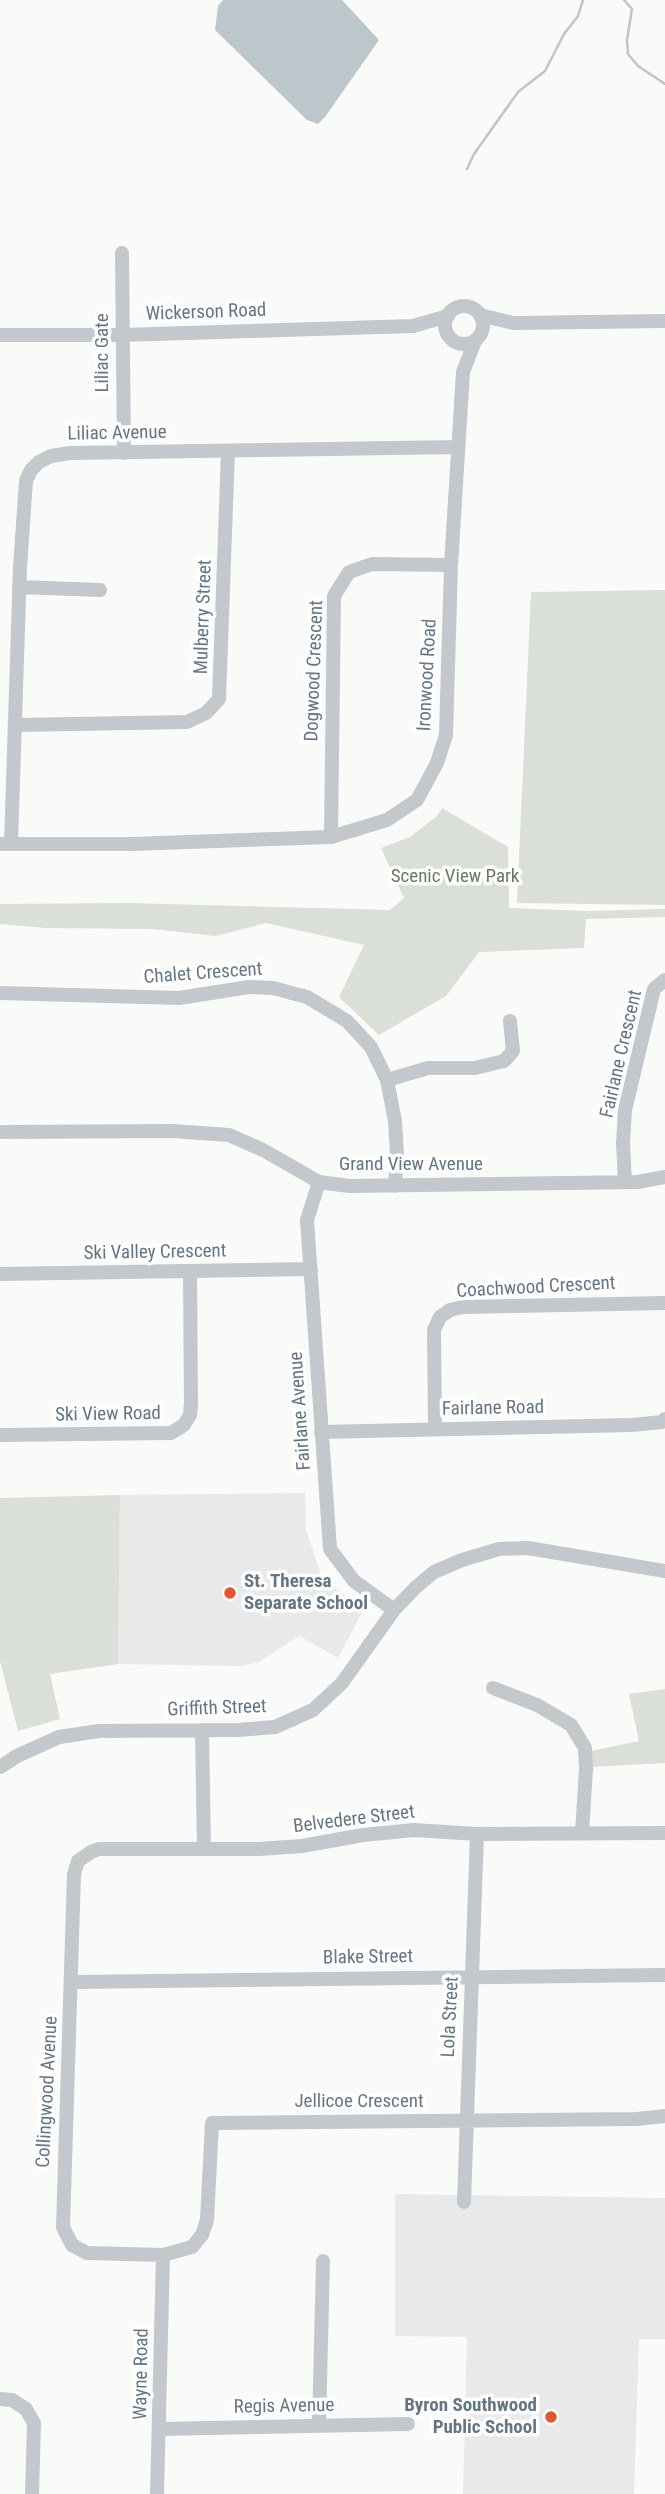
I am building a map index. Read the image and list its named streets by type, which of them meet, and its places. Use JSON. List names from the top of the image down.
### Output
{
  "streets": {
    "street": [
      "Wickerson Road",
      "Liliac Gate",
      "Liliac Avenue",
      "Mulberry Street",
      "Dogwood Crescent",
      "Ironwood Road",
      "Chalet Crescent",
      "Fairlane Crescent",
      "Grand View Avenue",
      "Ski Valley Crescent",
      "Coachwood Crescent",
      "Fairlane Road",
      "Fairlane Avenue",
      "Ski View Road",
      "Griffith Street",
      "Belvedere Street",
      "Blake Street",
      "Lola Street",
      "Collingwood Avenue",
      "Jellicoe Crescent",
      "Wayne Road",
      "Regis Avenue"
    ]
  },
  "crossings": [
    ["Wickerson Road", "Liliac Gate"],
    ["Wickerson Road", "Ironwood Road"],
    ["Liliac Gate", "Liliac Avenue"],
    ["Liliac Avenue", "Mulberry Street"],
    ["Liliac Avenue", "Ironwood Road"],
    ["Dogwood Crescent", "Ironwood Road"],
    ["Chalet Crescent", "Grand View Avenue"],
    ["Fairlane Crescent", "Grand View Avenue"],
    ["Grand View Avenue", "Fairlane Avenue"],
    ["Ski Valley Crescent", "Fairlane Avenue"],
    ["Ski Valley Crescent", "Ski View Road"],
    ["Coachwood Crescent", "Fairlane Road"],
    ["Fairlane Road", "Fairlane Avenue"],
    ["Fairlane Avenue", "Griffith Street"],
    ["Belvedere Street", "Lola Street"],
    ["Belvedere Street", "Collingwood Avenue"],
    ["Blake Street", "Lola Street"],
    ["Blake Street", "Collingwood Avenue"],
    ["Lola Street", "Jellicoe Crescent"],
    ["Collingwood Avenue", "Jellicoe Crescent"],
    ["Collingwood Avenue", "Wayne Road"],
    ["Jellicoe Crescent", "Wayne Road"],
    ["Wayne Road", "Regis Avenue"]
  ],
  "parks": ["Scenic View Park"],
  "places": ["St. Theresa Separate School", "Byron Southwood Public School"]
}
